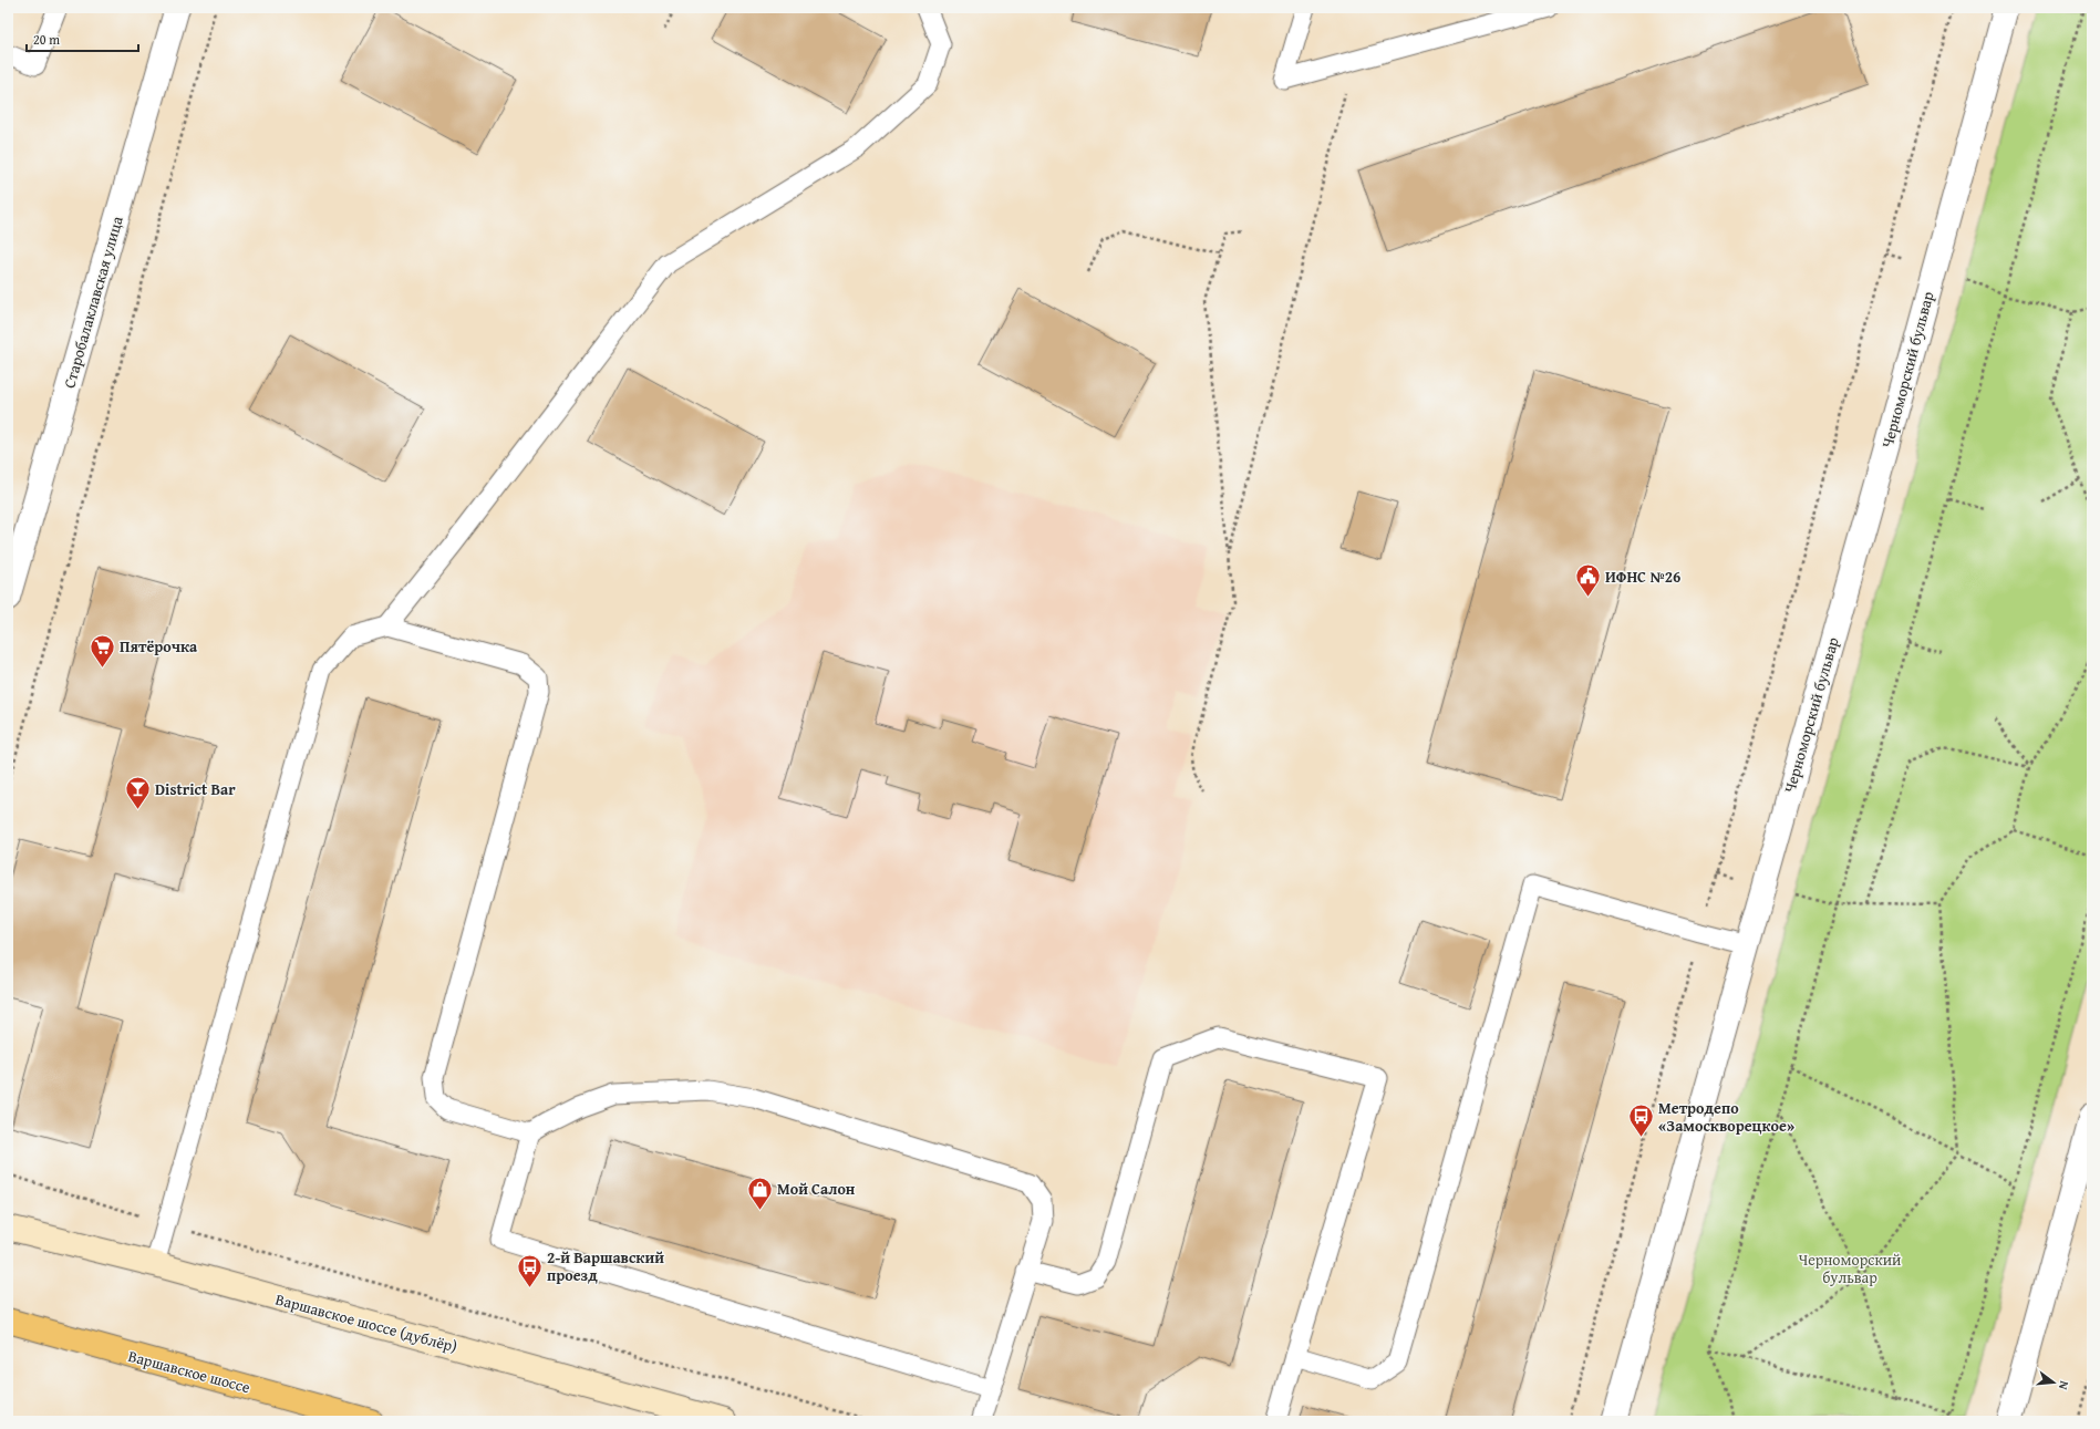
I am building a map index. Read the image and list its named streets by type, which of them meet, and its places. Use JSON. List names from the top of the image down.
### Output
{
  "streets": {
    "main road": ["Варшавское шоссе (дублёр)", "Варшавское шоссе"],
    "street": ["Старобалаклавская улица", "Черноморский бульвар"]
  },
  "parks": ["Черноморский бульвар"],
  "places": {
    "public building": ["ИФНС №26"],
    "supermarket": ["Пятёрочка"],
    "bar": ["District Bar"],
    "bus stop": ["Метродепо «Замоскворецкое»", "2-й Варшавский проезд"],
    "shop": ["Мой Салон"]
  },
  "scale_bar": "20 m",
  "north": "right"
}
